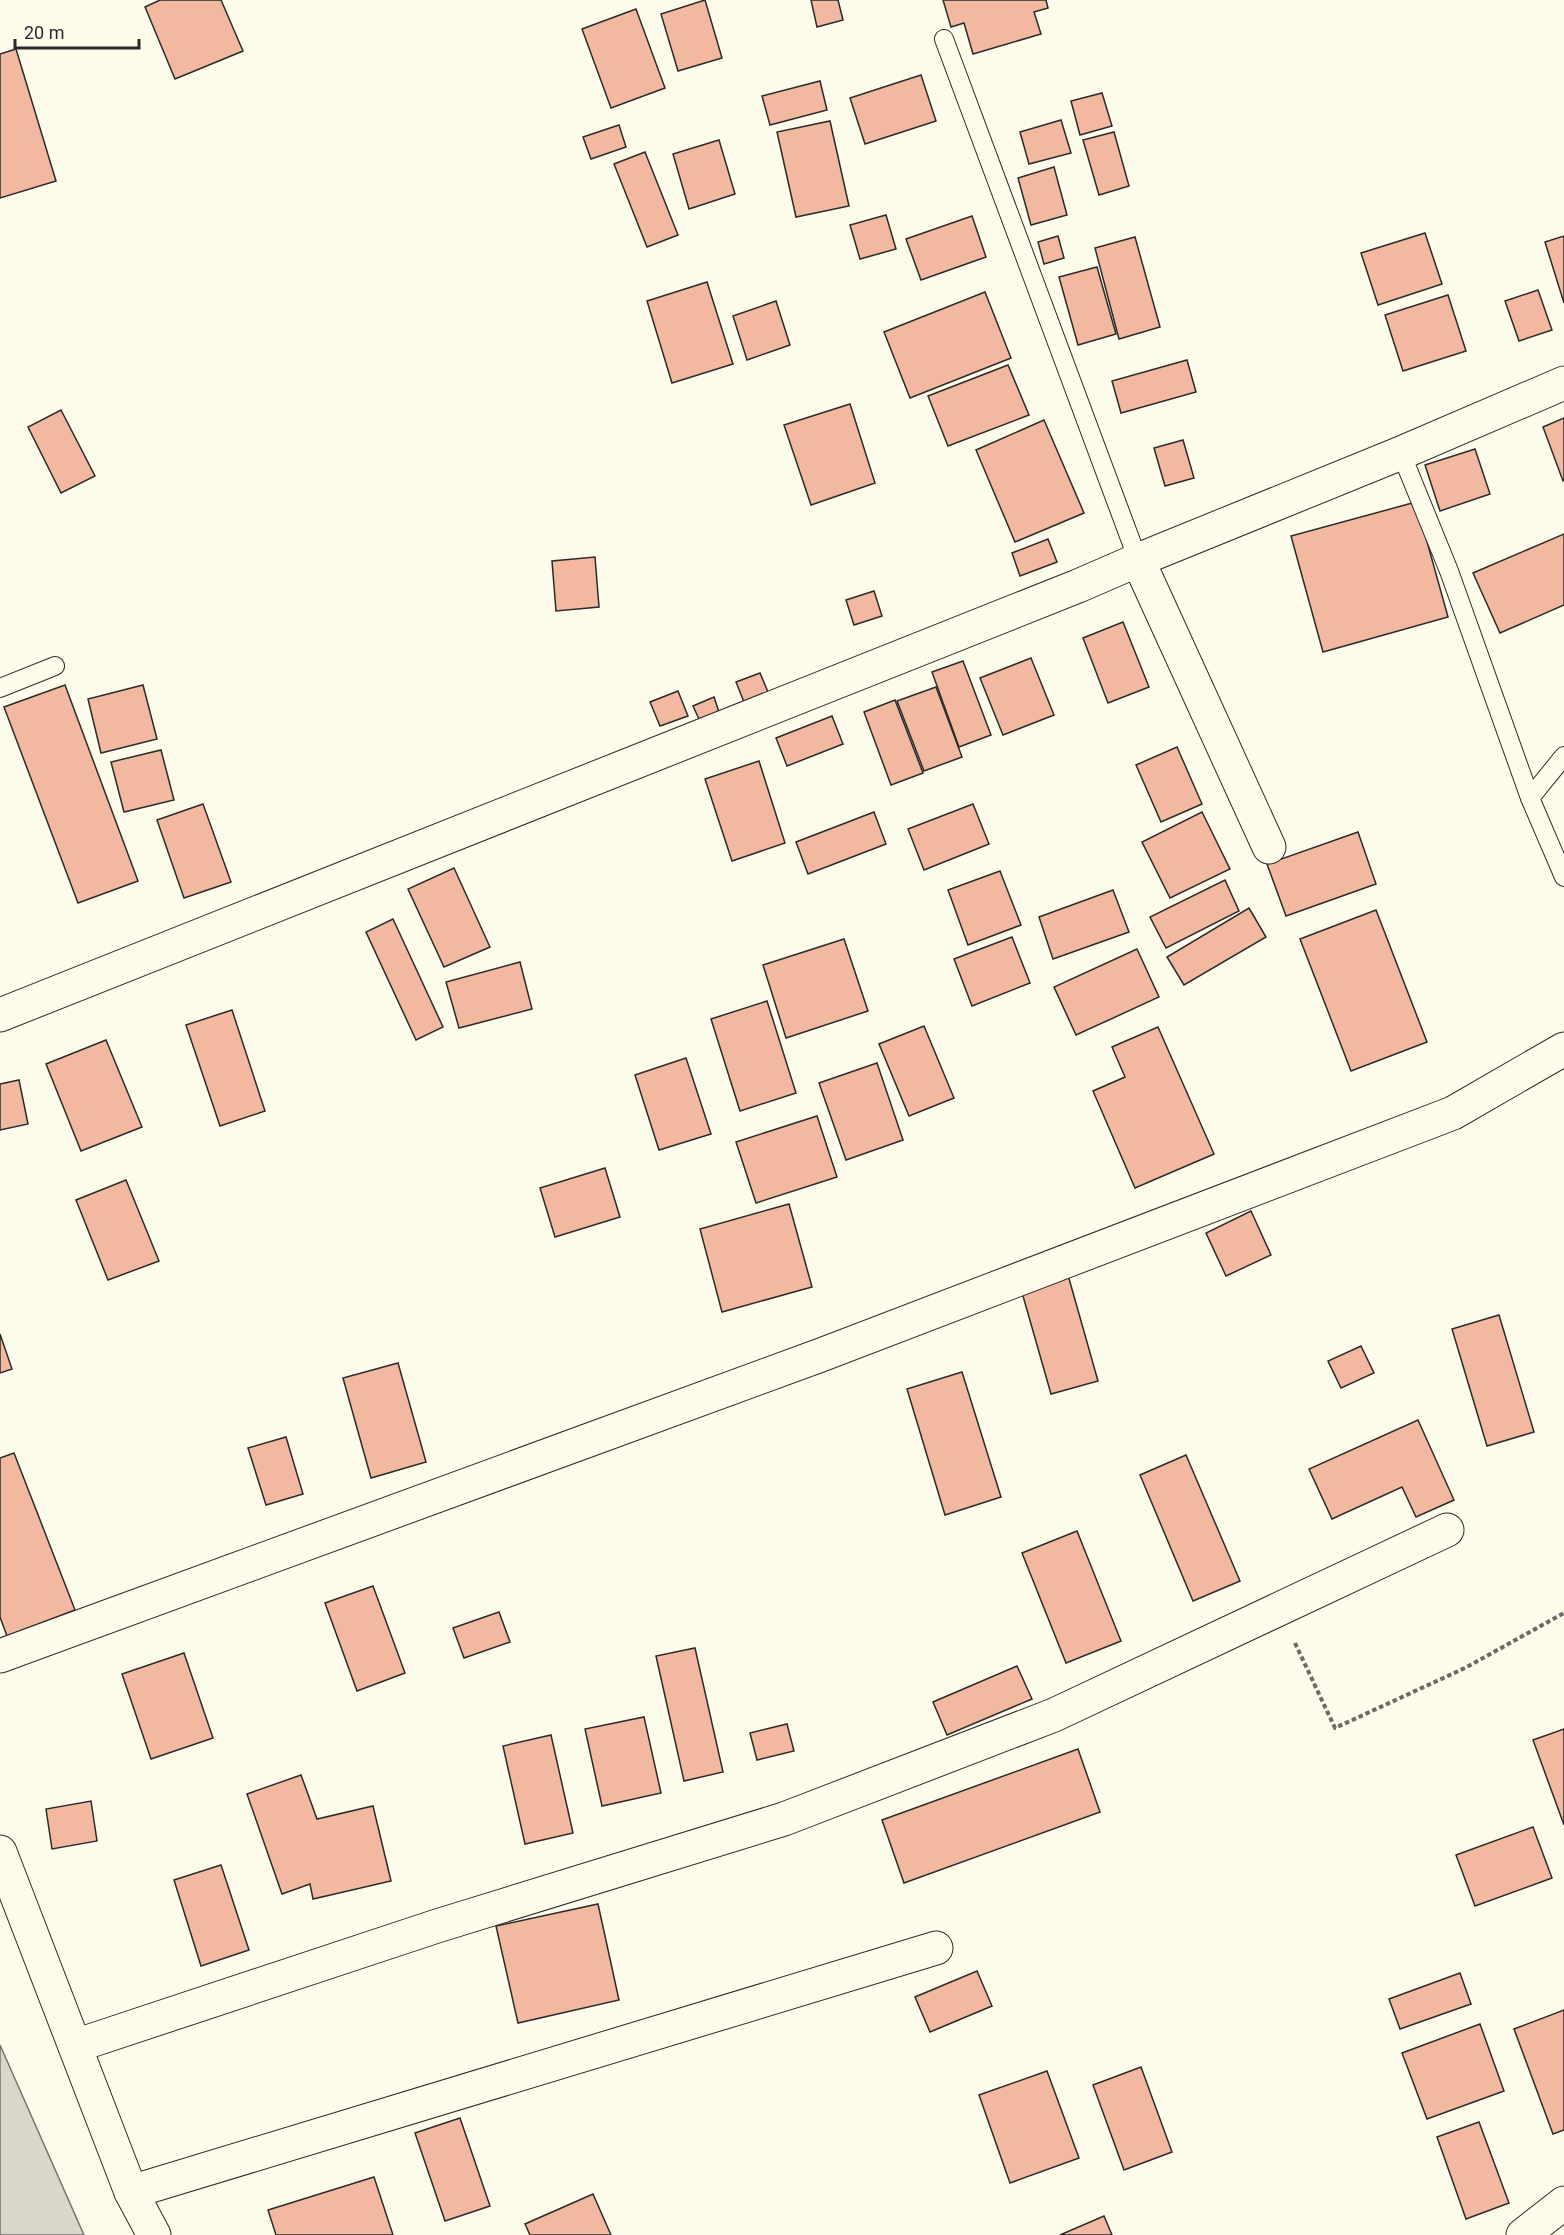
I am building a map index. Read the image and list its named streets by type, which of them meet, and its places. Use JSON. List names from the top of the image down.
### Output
{
  "scale_bar": "20 m"
}
